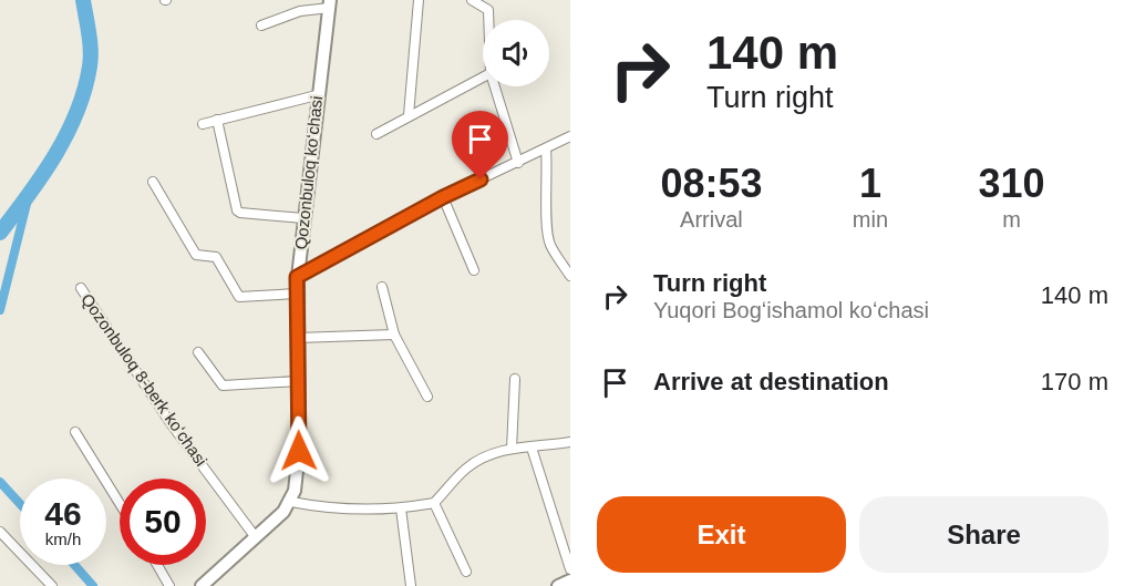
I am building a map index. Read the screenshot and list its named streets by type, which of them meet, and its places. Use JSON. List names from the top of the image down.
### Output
{
  "streets": {
    "main road": ["Qozonbuloq koʻchasi"],
    "street": ["Qozonbuloq 8-berk koʻchasi"]
  },
  "page": {
    "turn": ["140 m", "Turn right"],
    "eta": [
      "08:53",
      "Arrival",
      "1",
      "min",
      "310",
      "m"
    ],
    "list": [
      {
        "name": "Turn right",
        "note": "Yuqori Bogʻishamol koʻchasi",
        "value": "140 m"
      },
      {
        "name": "Arrive at destination",
        "value": "170 m"
      }
    ],
    "speed": "46 km/h",
    "limit": "50",
    "buttons": ["Exit", "Share"]
  }
}
